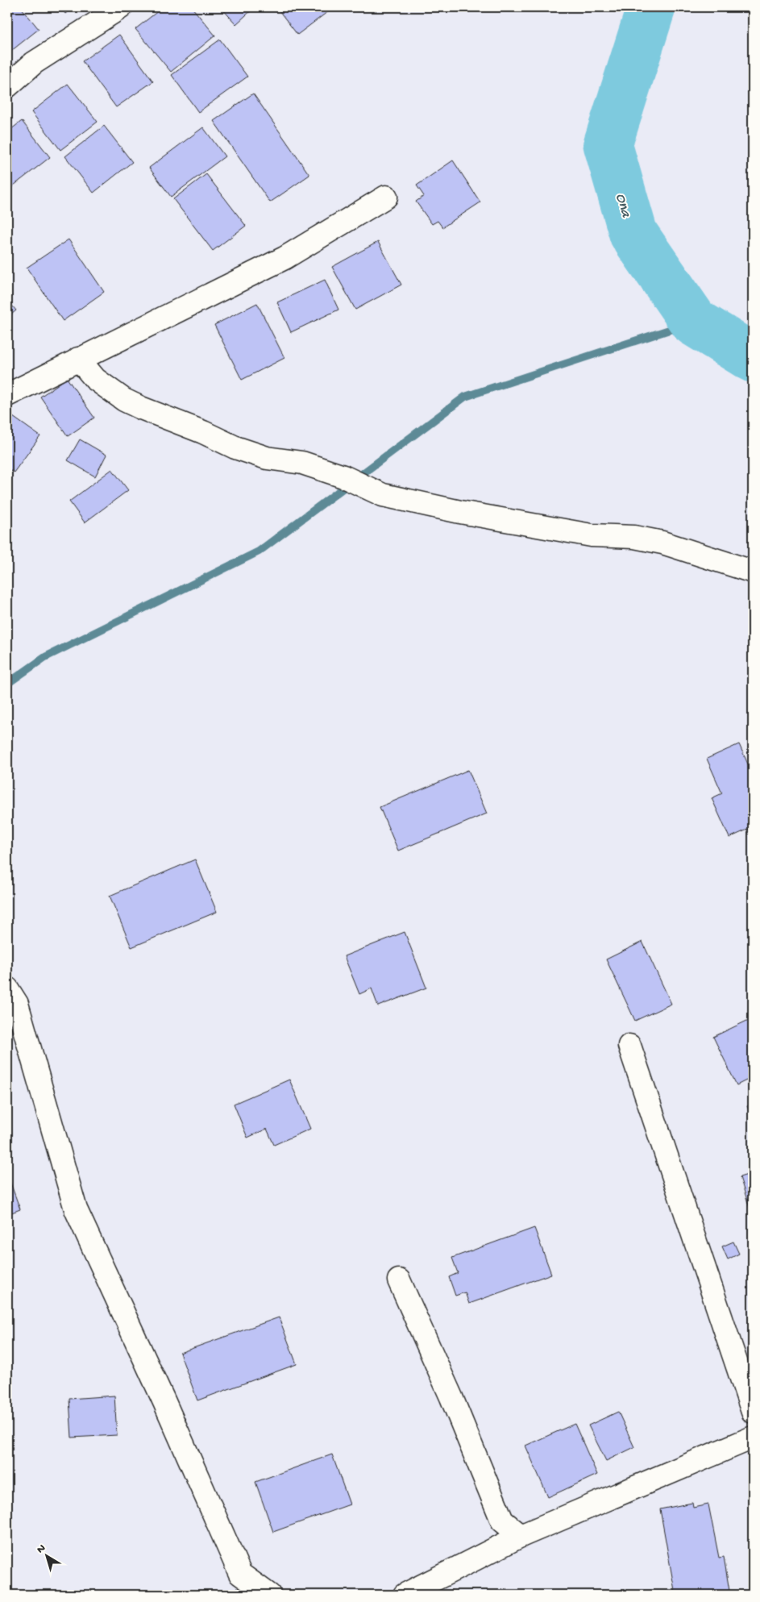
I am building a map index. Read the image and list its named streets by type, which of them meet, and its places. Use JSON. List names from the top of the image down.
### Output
{
  "water": ["Ona"],
  "north": "top left"
}
